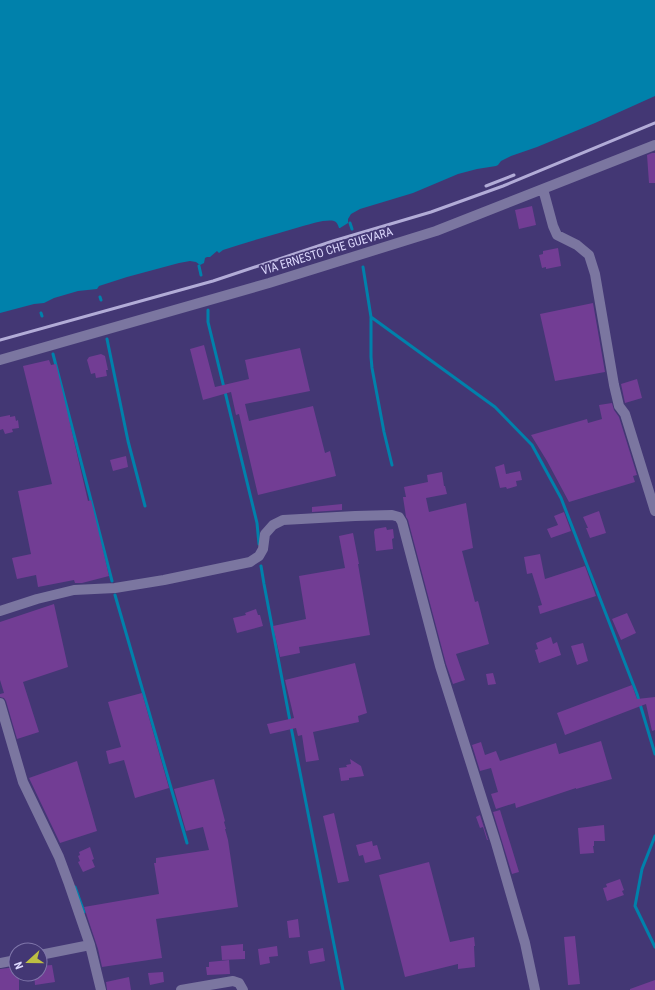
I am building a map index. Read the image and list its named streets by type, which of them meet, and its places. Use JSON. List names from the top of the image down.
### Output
{
  "streets": {
    "street": ["VIA ERNESTO CHE GUEVARA"]
  },
  "north": "left"
}
